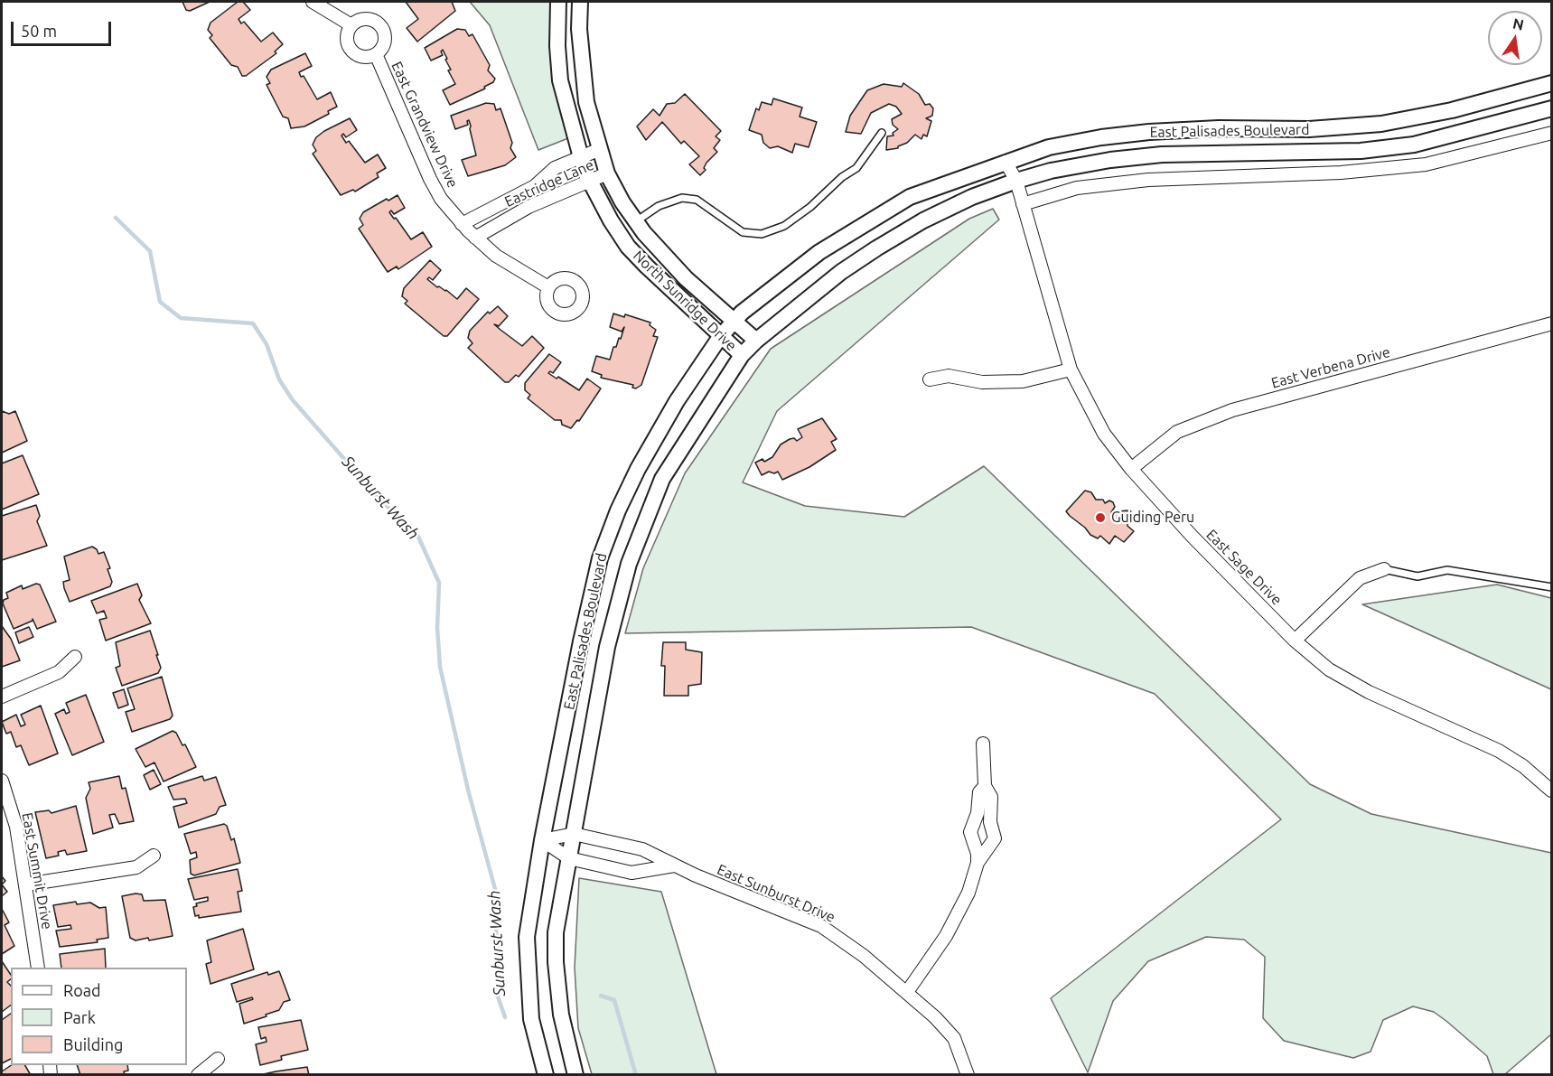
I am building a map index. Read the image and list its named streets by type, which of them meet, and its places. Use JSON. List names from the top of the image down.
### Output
{
  "streets": {
    "street": [
      "East Grandview Drive",
      "East Palisades Boulevard",
      "Eastridge Lane",
      "North Sunridge Drive",
      "East Verbena Drive",
      "East Sage Drive",
      "East Summit Drive",
      "East Sunburst Drive"
    ]
  },
  "crossings": [
    ["East Grandview Drive", "Eastridge Lane"],
    ["East Palisades Boulevard", "North Sunridge Drive"],
    ["East Palisades Boulevard", "East Sage Drive"],
    ["East Palisades Boulevard", "East Sunburst Drive"],
    ["Eastridge Lane", "North Sunridge Drive"],
    ["East Verbena Drive", "East Sage Drive"]
  ],
  "water": ["Sunburst Wash"],
  "places": ["Guiding Peru"],
  "legend": ["Road", "Park", "Building"],
  "scale_bar": "50 m",
  "north": "top"
}
